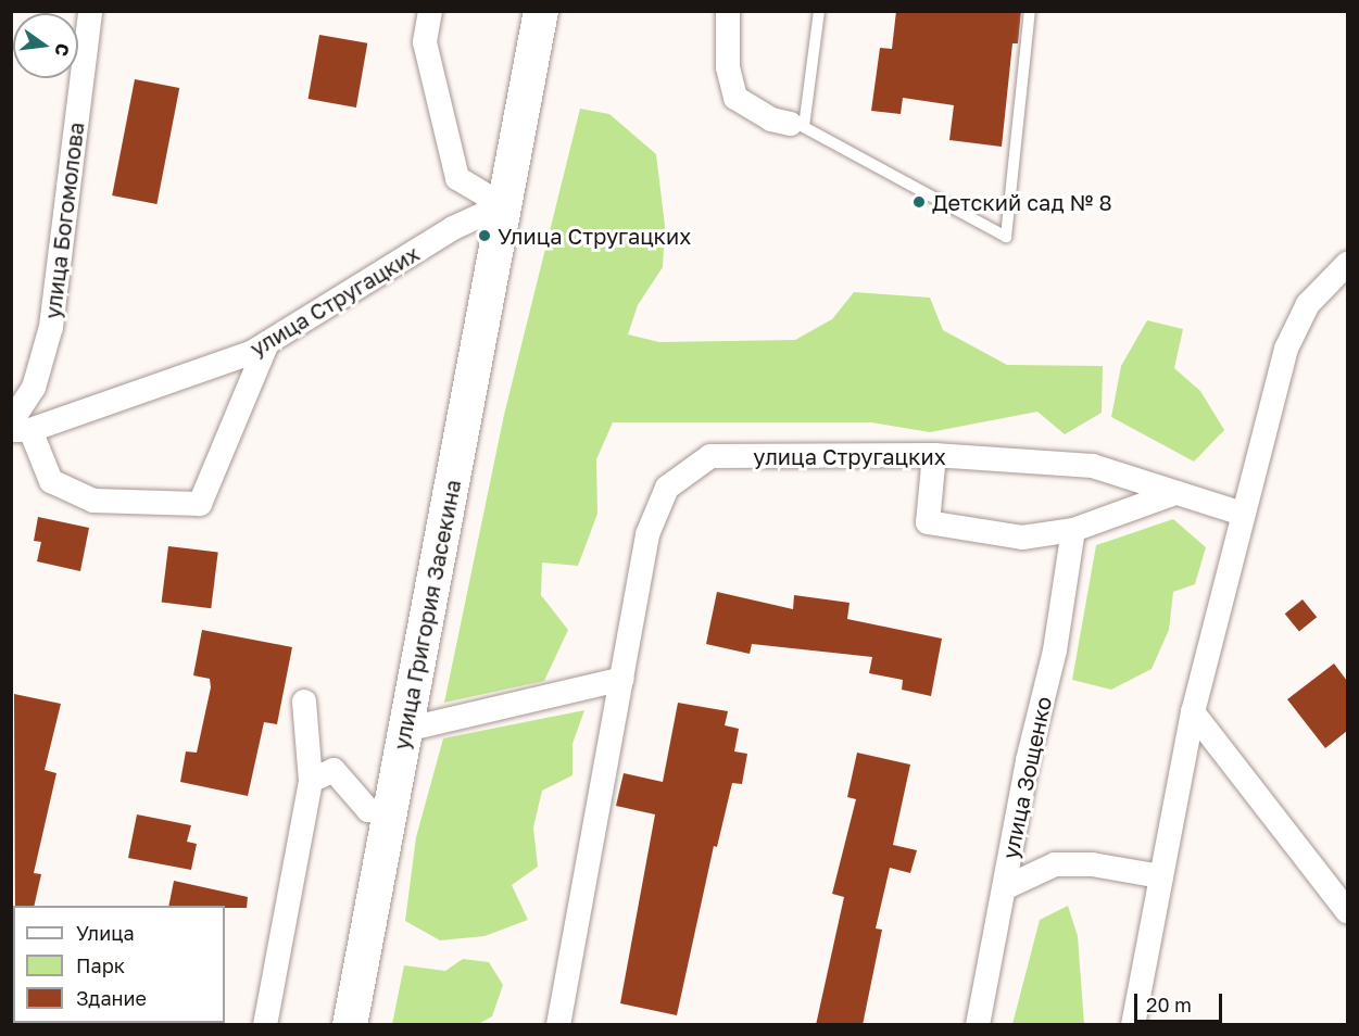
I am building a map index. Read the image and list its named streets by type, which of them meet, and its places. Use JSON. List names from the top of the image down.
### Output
{
  "streets": {
    "main road": ["улица Григория Засекина"],
    "street": ["улица Богомолова", "улица Стругацких", "улица Зощенко"]
  },
  "crossings": [
    ["улица Богомолова", "улица Стругацких"],
    ["улица Стругацких", "улица Григория Засекина"]
  ],
  "places": ["Детский сад № 8", "Улица Стругацких"],
  "legend": ["Улица", "Парк", "Здание"],
  "scale_bar": "20 m",
  "north": "right"
}
